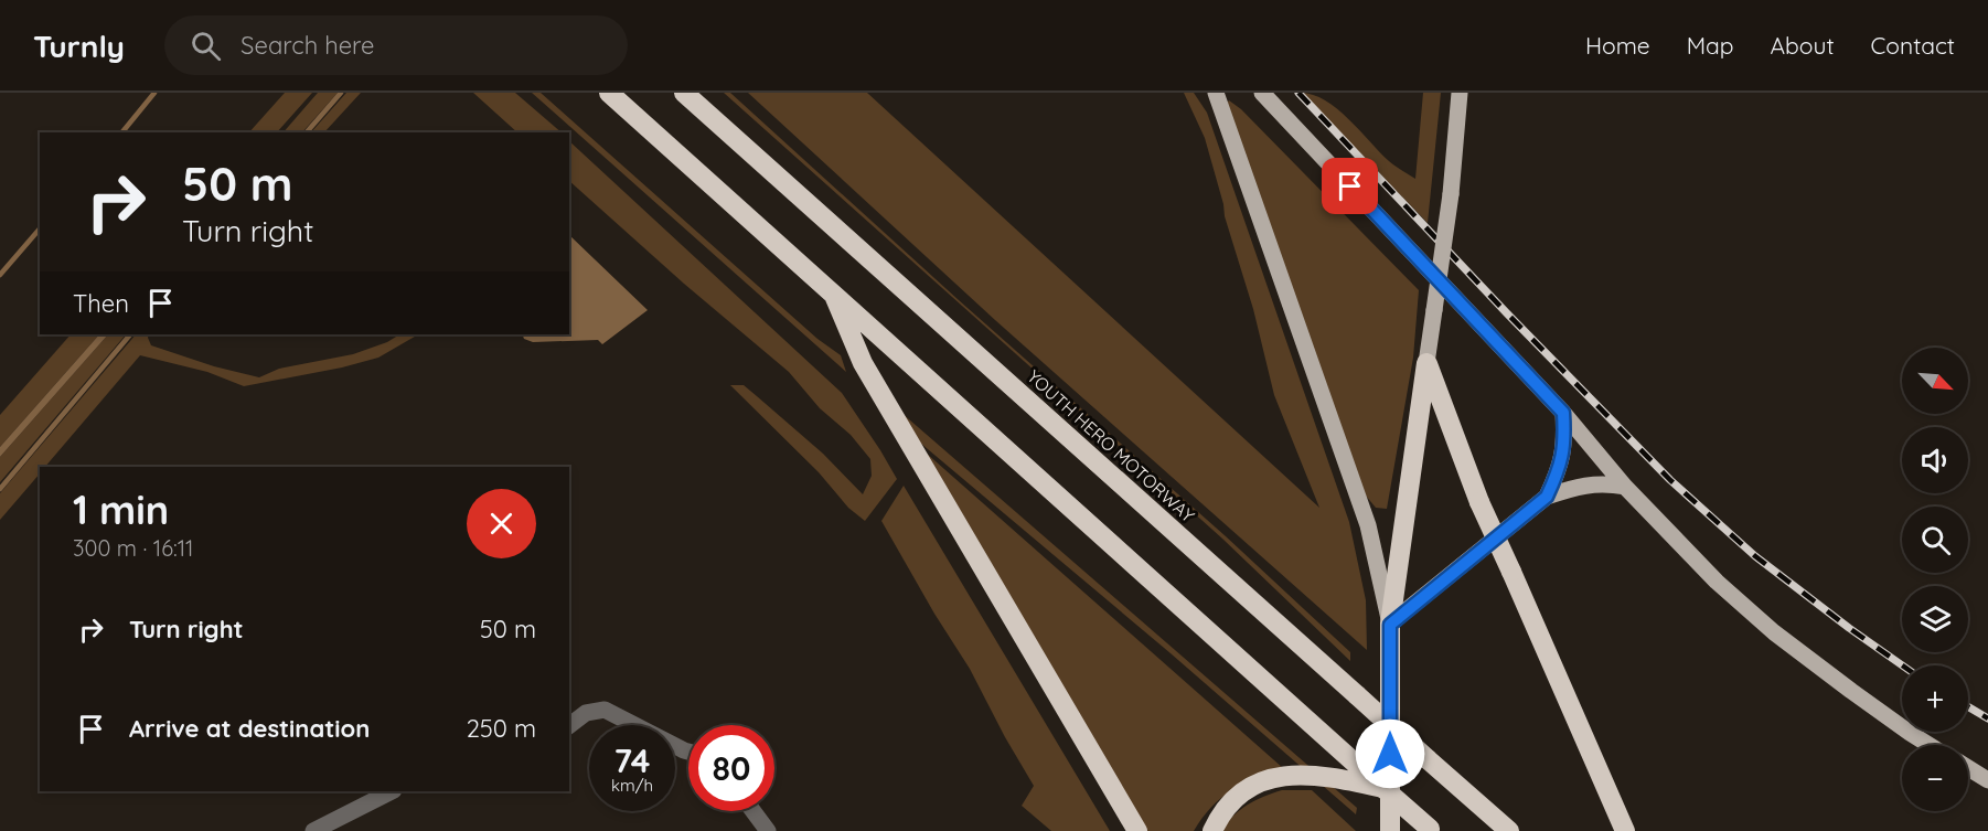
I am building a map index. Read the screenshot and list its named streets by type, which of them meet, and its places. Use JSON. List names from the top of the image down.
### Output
{
  "streets": {
    "highway": ["YOUTH HERO MOTORWAY"]
  },
  "north": "bottom right",
  "page": {
    "header": "Turnly",
    "search": "Search here",
    "nav": [
      "Home",
      "Map",
      "About",
      "Contact"
    ],
    "turn": ["50 m", "Turn right"],
    "then": "Then",
    "map_buttons": ["+", "−"],
    "heading": ["1 min", "300 m · 16:11"],
    "list": [
      {
        "name": "Turn right",
        "value": "50 m"
      },
      {
        "name": "Arrive at destination",
        "value": "250 m"
      }
    ],
    "speed": "74 km/h",
    "limit": "80"
  }
}
